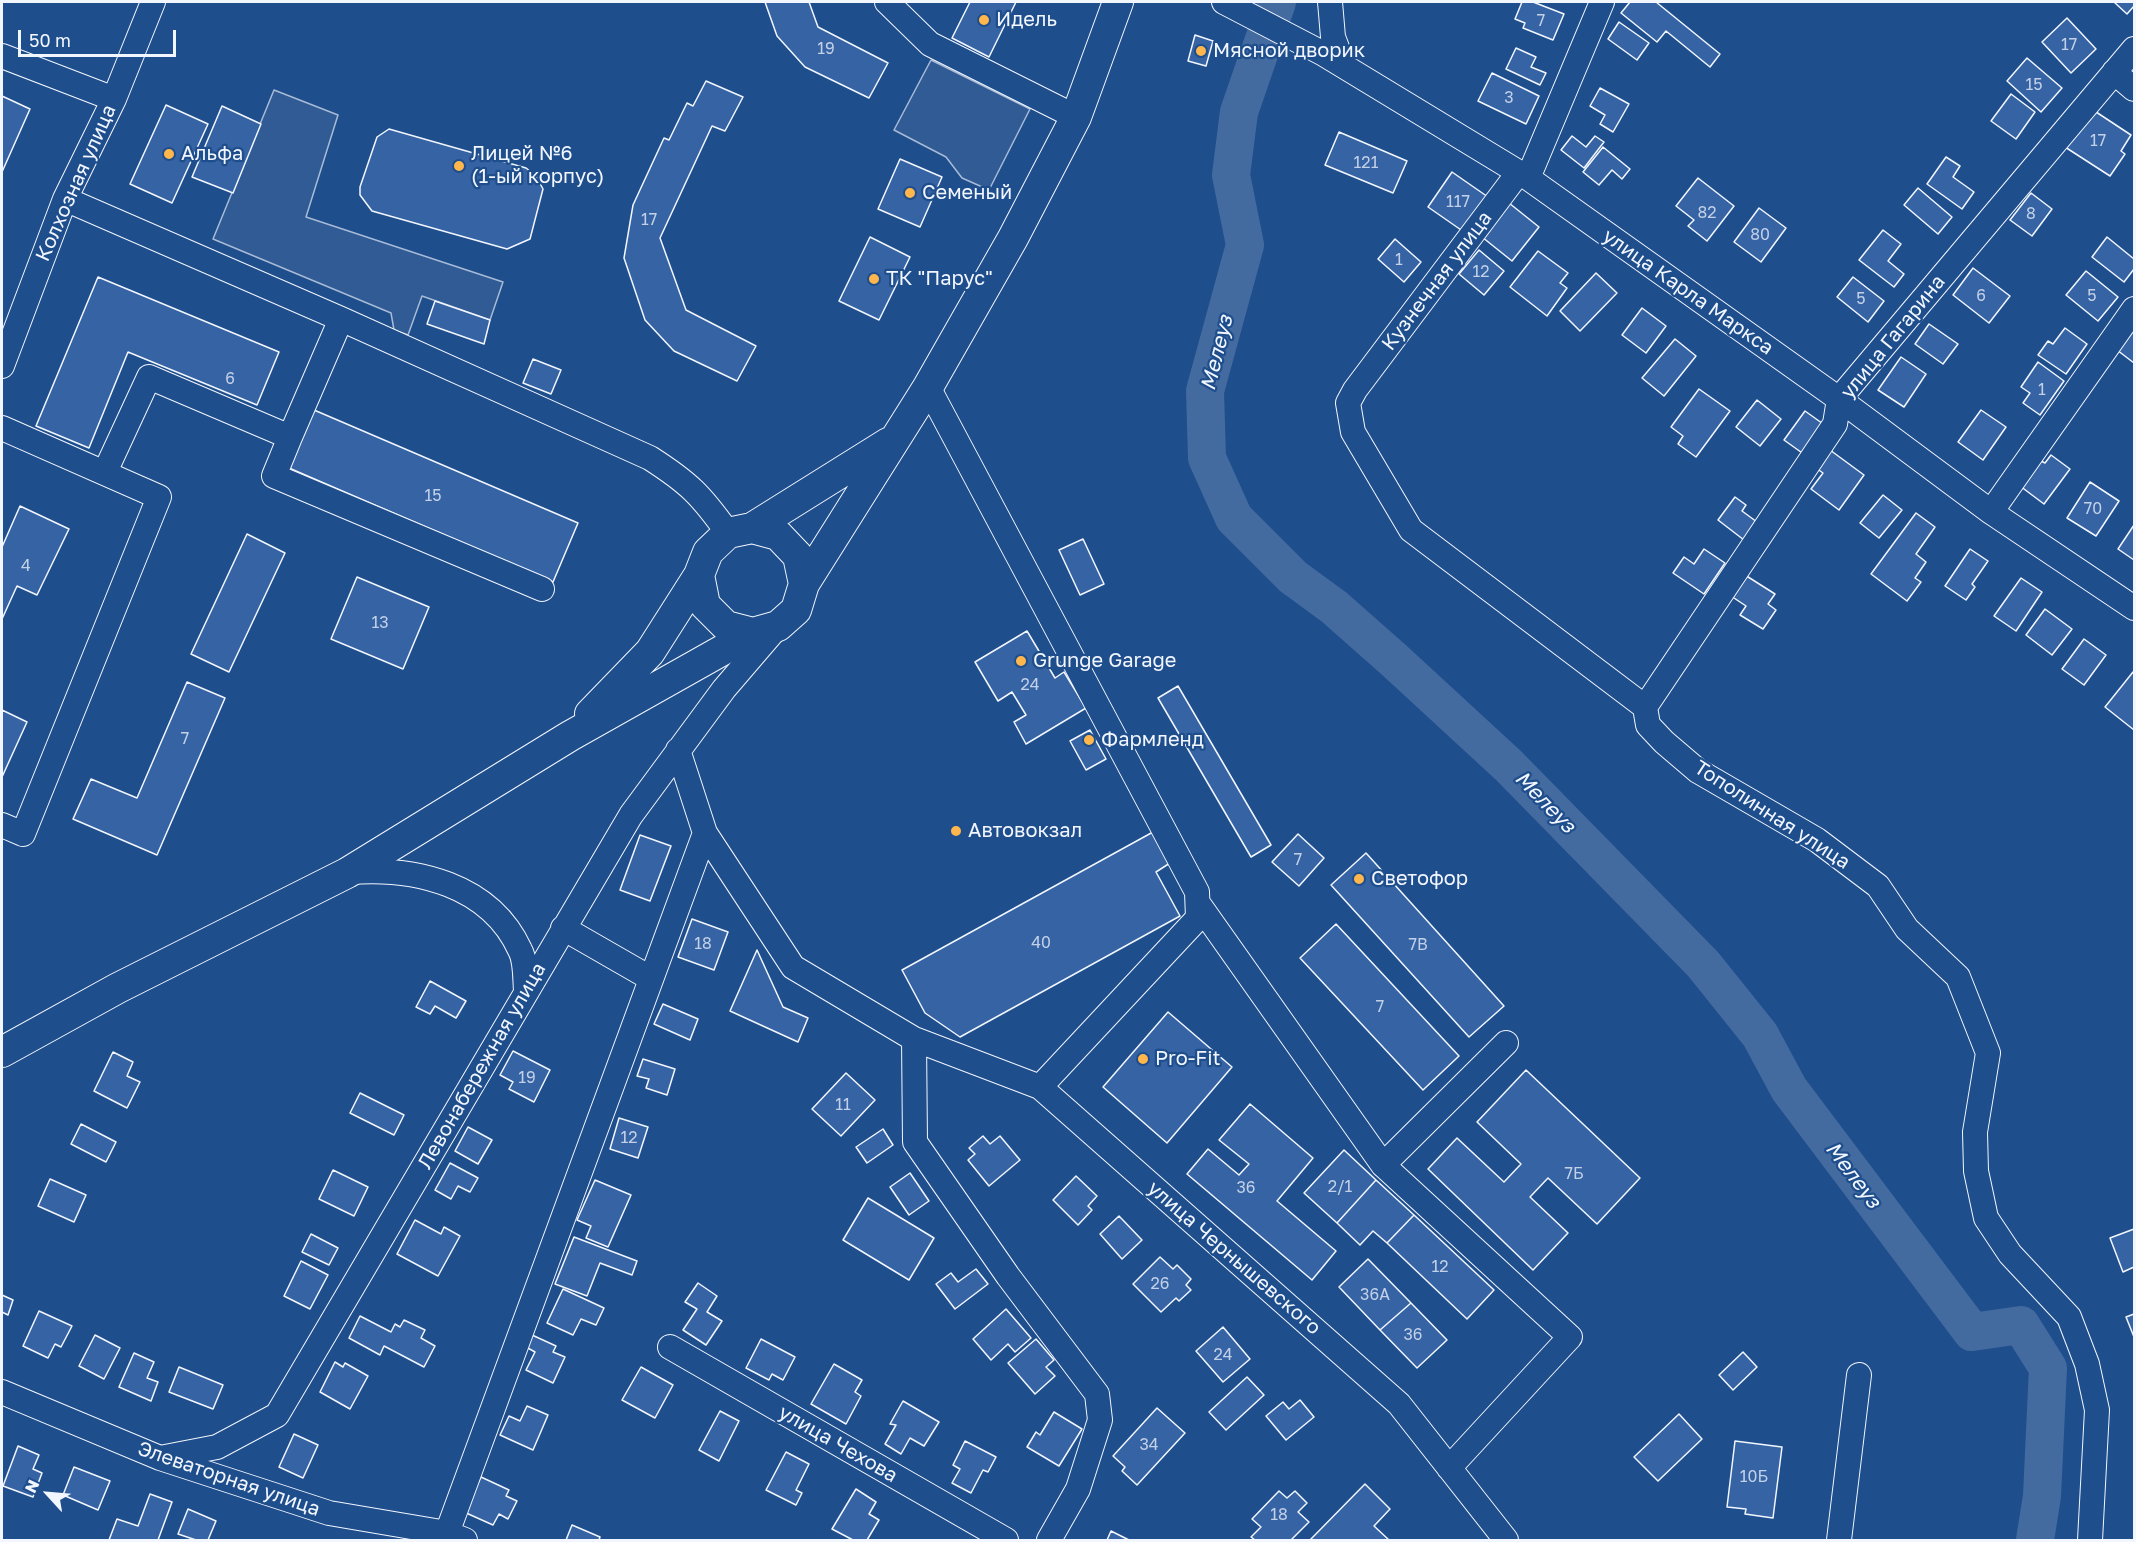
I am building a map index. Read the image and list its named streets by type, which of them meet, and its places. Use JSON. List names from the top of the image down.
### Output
{
  "streets": {
    "street": [
      "Колхозная улица",
      "Кузнечная улица",
      "улица Карла Маркса",
      "улица Гагарина",
      "Тополинная улица",
      "Левонабережная улица",
      "улица Чернышевского",
      "улица Чехова",
      "Элеваторная улица"
    ]
  },
  "crossings": [
    ["Кузнечная улица", "улица Карла Маркса"],
    ["Кузнечная улица", "улица Гагарина"],
    ["Кузнечная улица", "Тополинная улица"],
    ["улица Карла Маркса", "улица Гагарина"],
    ["улица Гагарина", "Тополинная улица"],
    ["Левонабережная улица", "улица Чернышевского"],
    ["Левонабережная улица", "Элеваторная улица"]
  ],
  "water": ["Мелеуз"],
  "places": [
    "Идель",
    "Мясной дворик",
    "Альфа",
    "Лицей №6 (1-ый корпус)",
    "Семеный",
    "ТК \"Парус\"",
    "Grunge Garage",
    "Фармленд",
    "Автовокзал",
    "Светофор",
    "Pro-Fit"
  ],
  "house_numbers": [
    "7",
    "17",
    "19",
    "15",
    "3",
    "17",
    "121",
    "117",
    "82",
    "8",
    "17",
    "80",
    "1",
    "12",
    "6",
    "5",
    "5",
    "6",
    "1",
    "15",
    "70",
    "4",
    "13",
    "24",
    "7",
    "7",
    "40",
    "18",
    "7В",
    "7",
    "19",
    "11",
    "12",
    "7Б",
    "2/1",
    "36",
    "12",
    "26",
    "36А",
    "36",
    "24",
    "34",
    "10Б",
    "18"
  ],
  "scale_bar": "50 m",
  "north": "top left"
}
